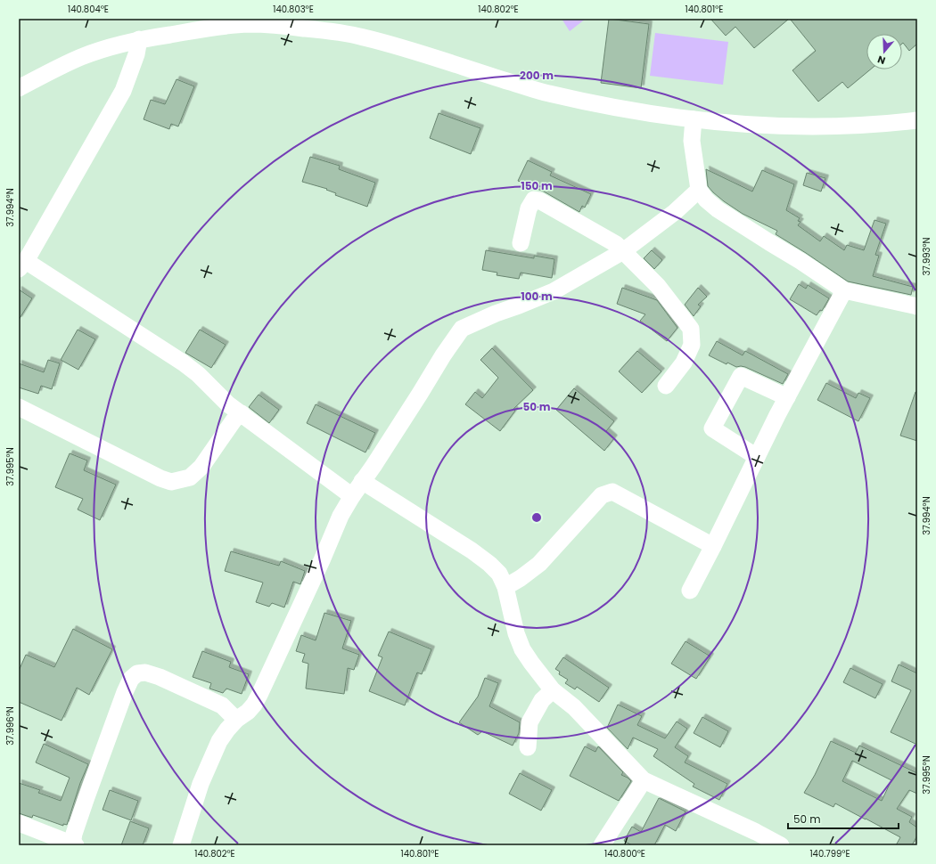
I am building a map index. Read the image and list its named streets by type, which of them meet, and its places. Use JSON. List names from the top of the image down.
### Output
{
  "scale_bar": "50 m",
  "north": "bottom",
  "coordinates": [
    "140.804°E",
    "140.803°E",
    "140.802°E",
    "140.801°E",
    "37.994°N",
    "37.993°N",
    "37.995°N",
    "37.996°N",
    "140.800°E",
    "140.799°E"
  ],
  "rings": [
    "200 m",
    "150 m",
    "100 m",
    "50 m"
  ]
}
